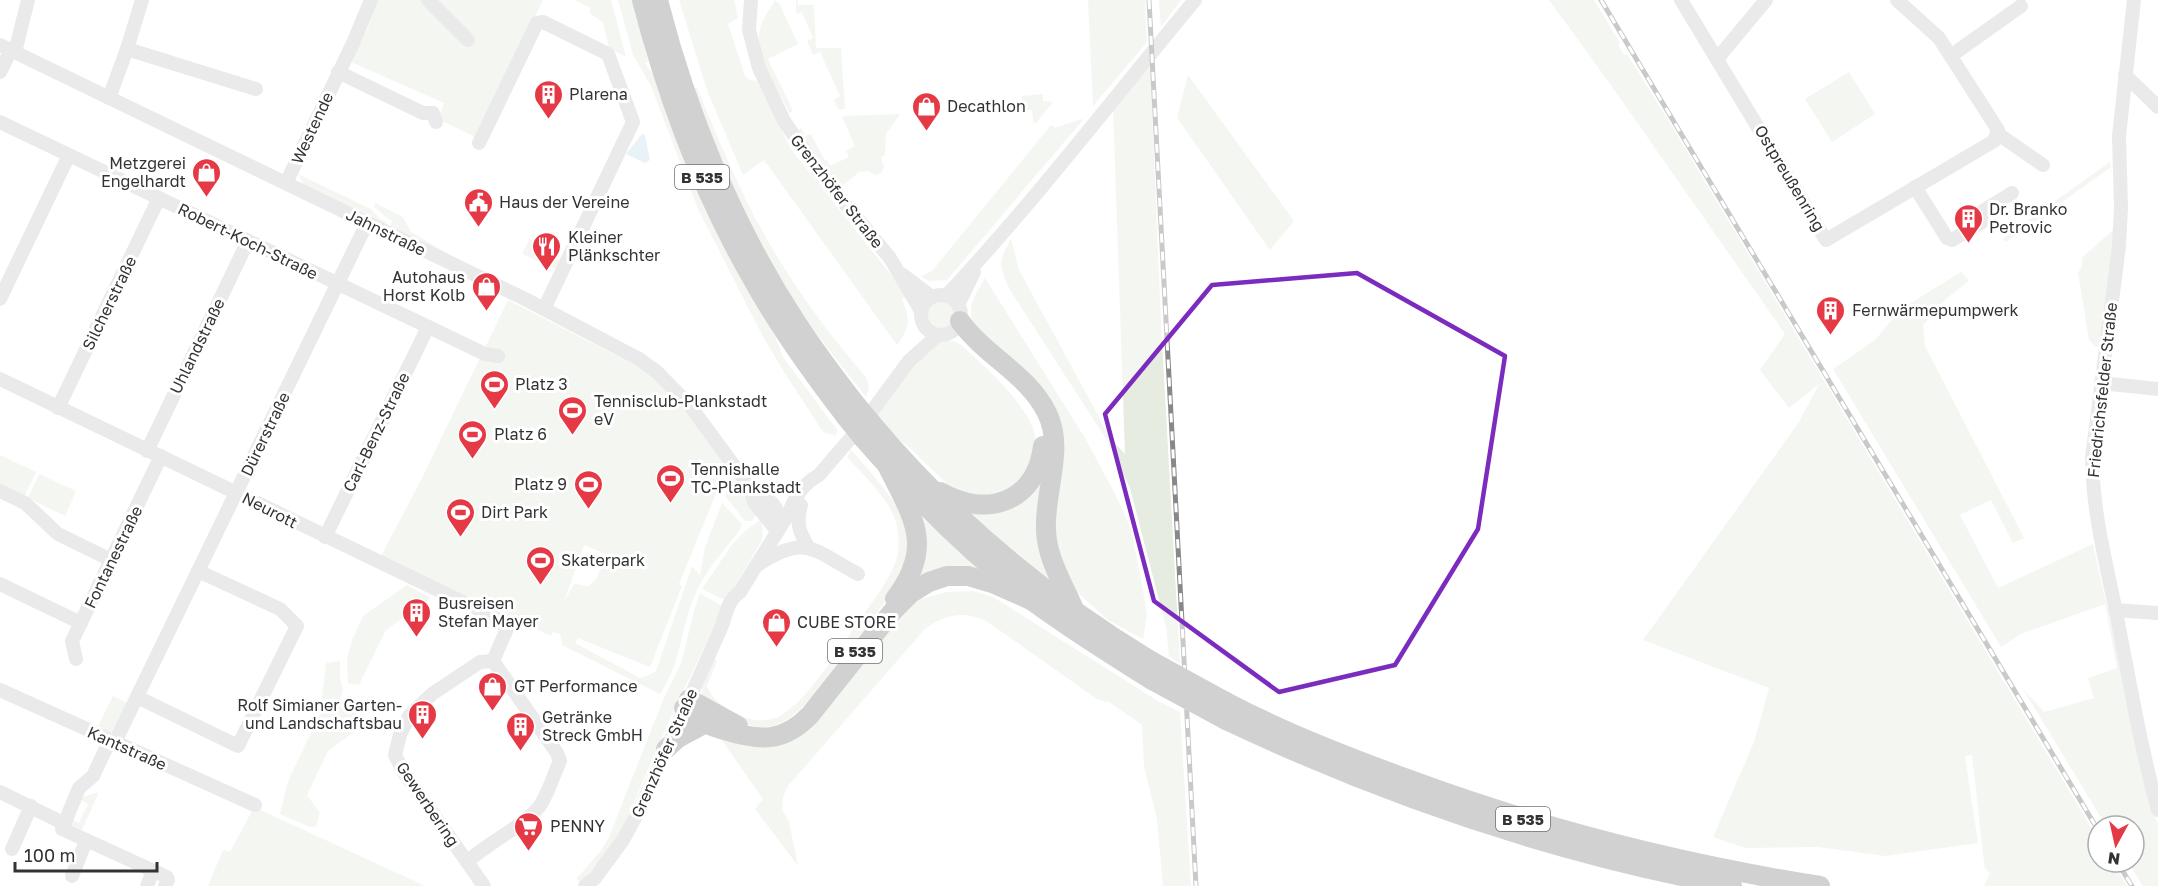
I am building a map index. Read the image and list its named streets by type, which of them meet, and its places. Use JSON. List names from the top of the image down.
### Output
{
  "streets": {
    "highway": ["B 535"],
    "street": [
      "Westende",
      "Ostpreußenring",
      "Grenzhöfer Straße",
      "Jahnstraße",
      "Robert-Koch-Straße",
      "Silcherstraße",
      "Uhlandstraße",
      "Friedrichsfelder Straße",
      "Carl-Benz-Straße",
      "Dürerstraße",
      "Neurott",
      "Fontanestraße",
      "Kantstraße",
      "Gewerbering"
    ]
  },
  "crossings": [
    ["Westende", "Jahnstraße"],
    ["B 535", "Grenzhöfer Straße"],
    ["Jahnstraße", "Dürerstraße"],
    ["Robert-Koch-Straße", "Silcherstraße"],
    ["Robert-Koch-Straße", "Uhlandstraße"],
    ["Robert-Koch-Straße", "Carl-Benz-Straße"],
    ["Robert-Koch-Straße", "Dürerstraße"],
    ["Silcherstraße", "Neurott"],
    ["Uhlandstraße", "Neurott"],
    ["Carl-Benz-Straße", "Neurott"],
    ["Dürerstraße", "Neurott"],
    ["Dürerstraße", "Kantstraße"],
    ["Neurott", "Fontanestraße"],
    ["Neurott", "Gewerbering"]
  ],
  "places": {
    "building": [
      "Plarena",
      "Dr. Branko Petrovic",
      "Fernwärmepumpwerk",
      "Busreisen Stefan Mayer",
      "Rolf Simianer Garten- und Landschaftsbau",
      "Getränke Streck GmbH"
    ],
    "shop": [
      "Decathlon",
      "Metzgerei Engelhardt",
      "Autohaus Horst Kolb",
      "CUBE STORE",
      "GT Performance"
    ],
    "public building": ["Haus der Vereine"],
    "restaurant": ["Kleiner Plänkschter"],
    "sports": [
      "Platz 3",
      "Tennisclub-Plankstadt eV",
      "Platz 6",
      "Tennishalle TC-Plankstadt",
      "Platz 9",
      "Dirt Park",
      "Skaterpark"
    ],
    "supermarket": ["PENNY"]
  },
  "scale_bar": "100 m",
  "north": "bottom"
}
